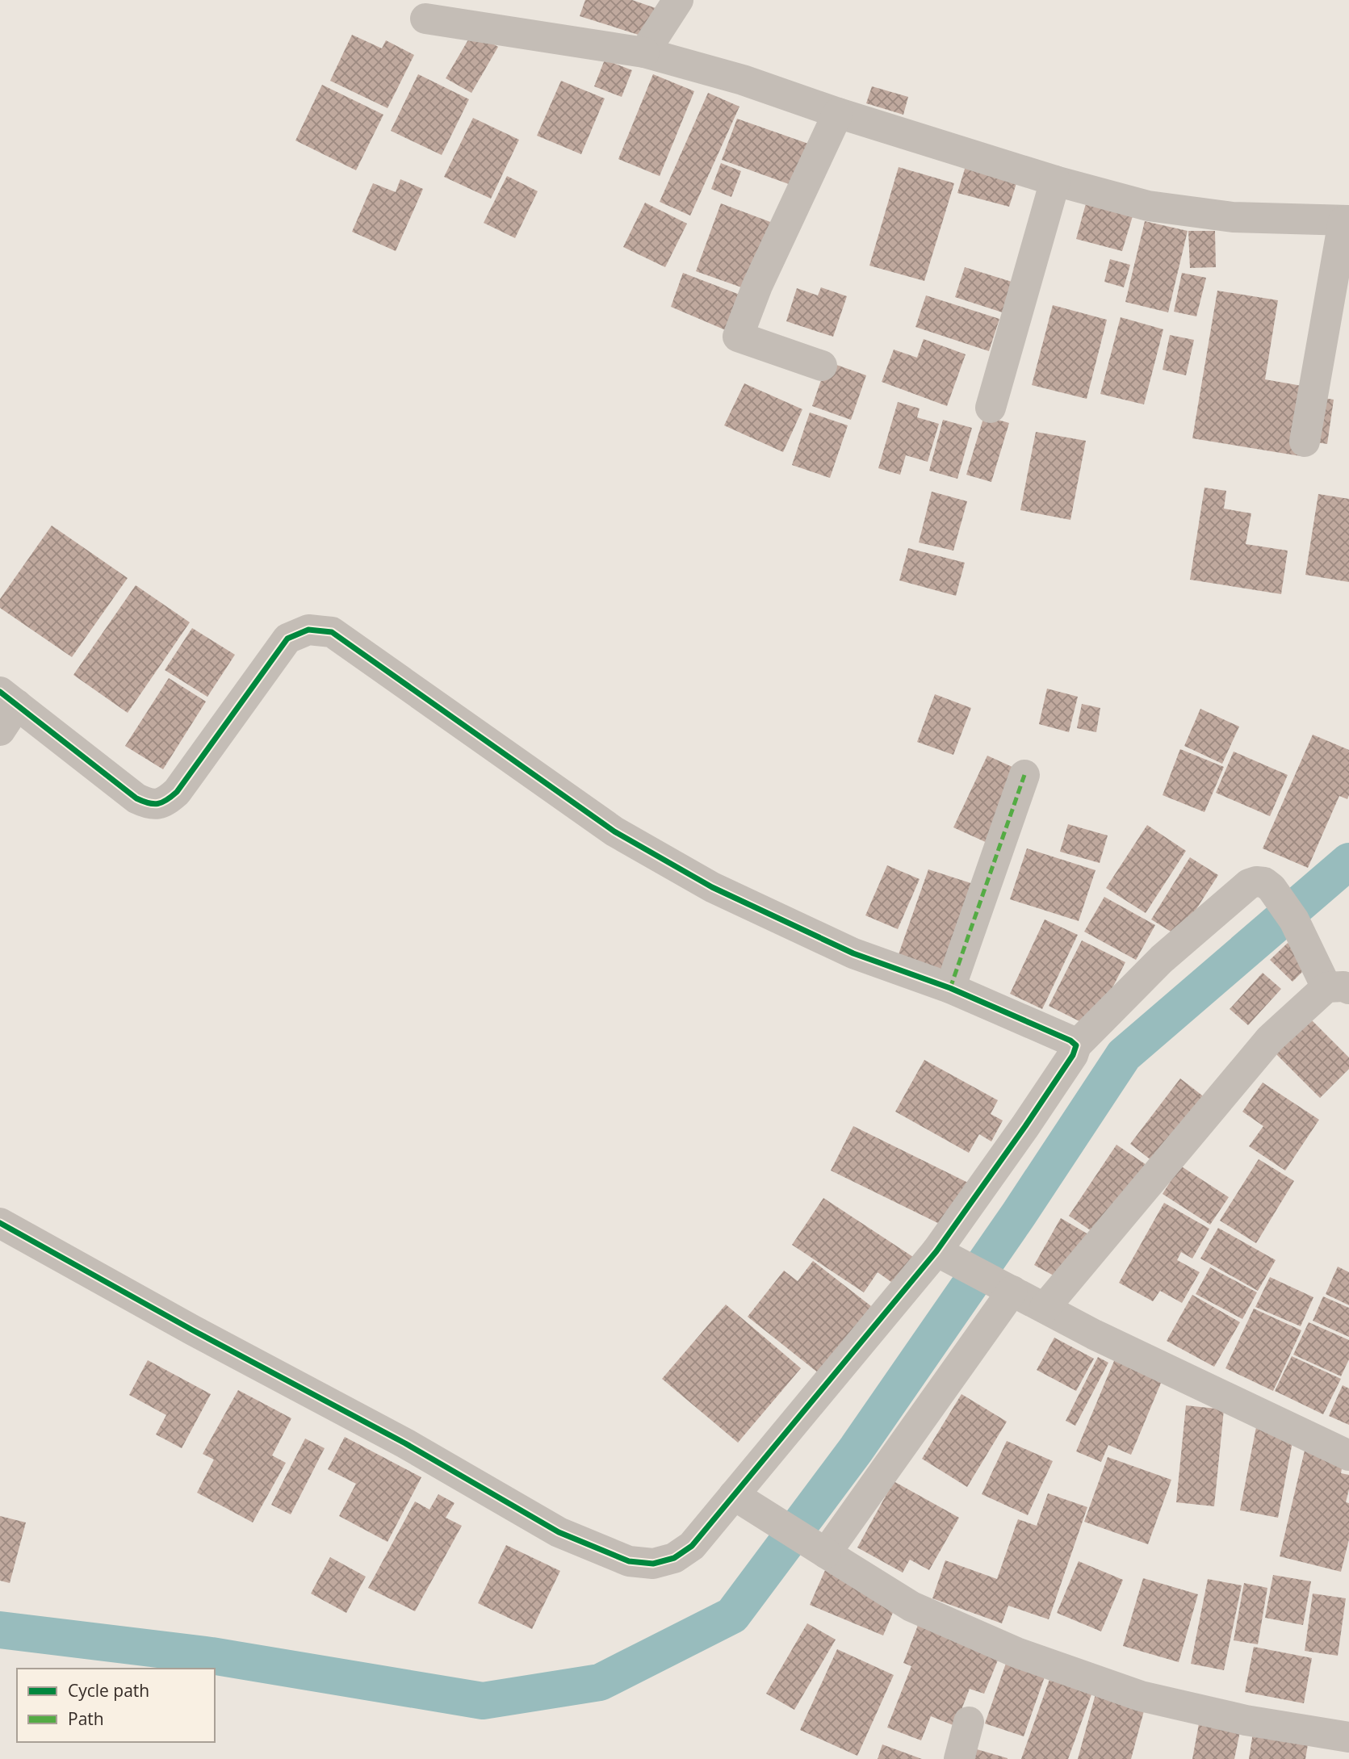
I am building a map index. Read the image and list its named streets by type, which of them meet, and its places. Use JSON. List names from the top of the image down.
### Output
{
  "legend": ["Cycle path", "Path"]
}
